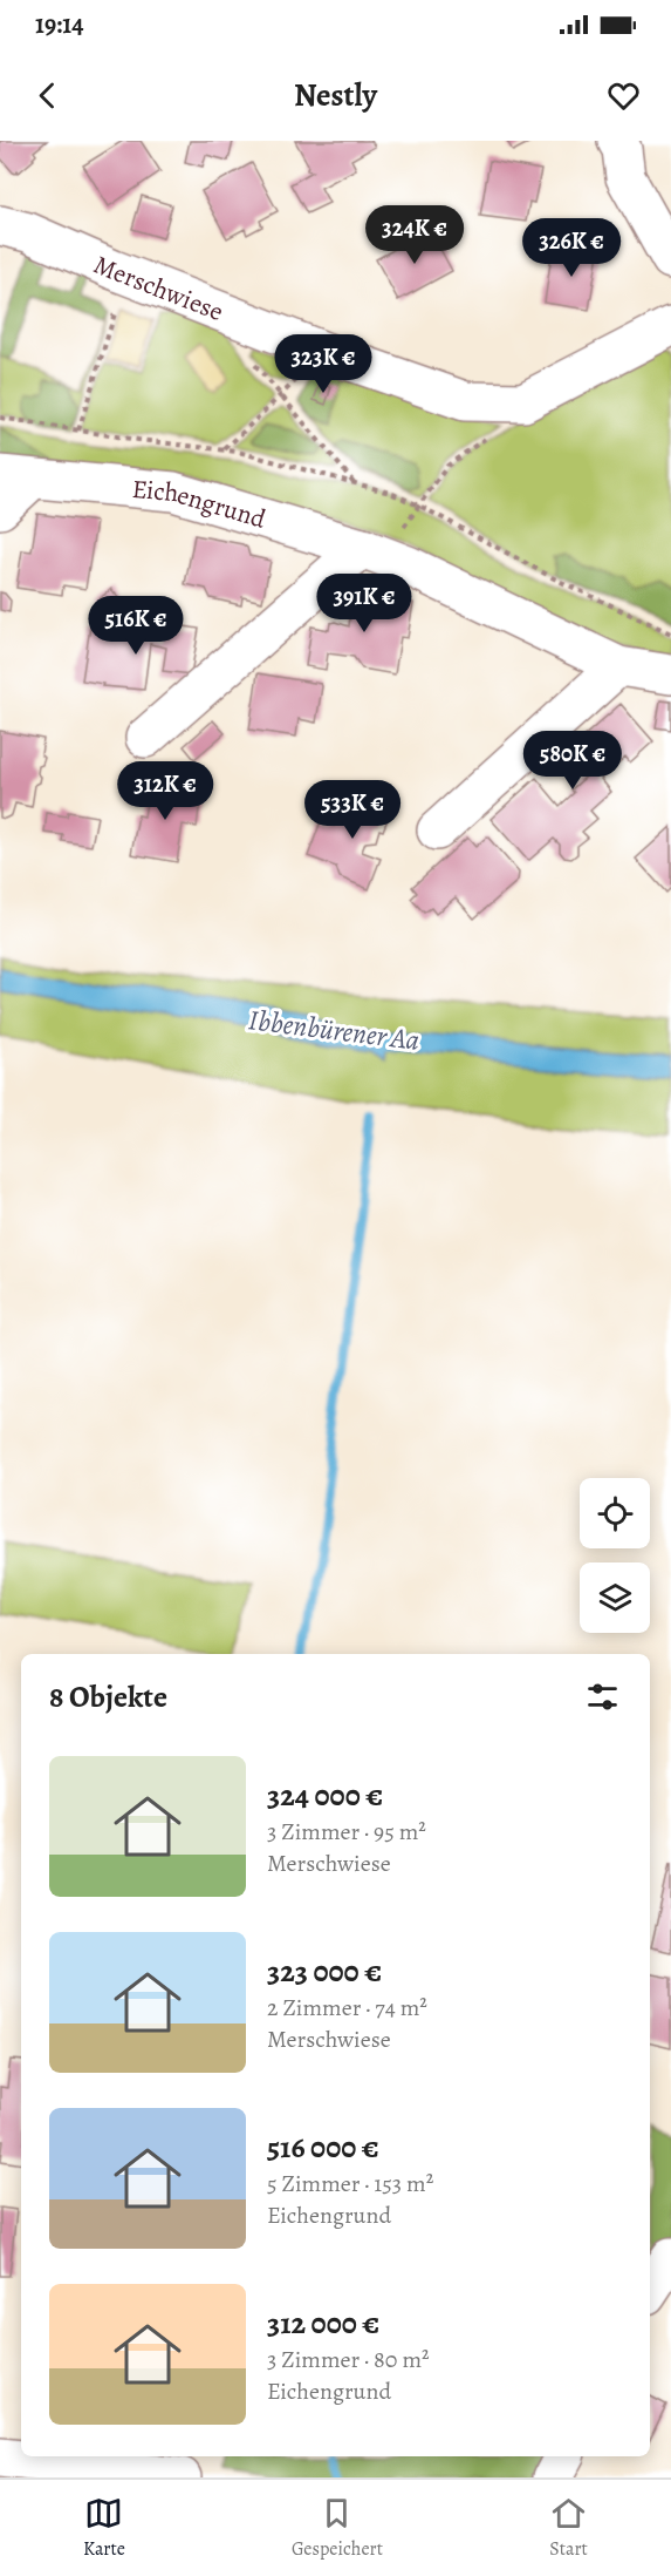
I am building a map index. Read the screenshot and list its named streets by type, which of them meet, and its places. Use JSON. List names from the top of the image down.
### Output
{
  "streets": {
    "street": ["Merschwiese", "Eichengrund"]
  },
  "water": ["Ibbenbürener Aa"],
  "page": {
    "status": "19:14",
    "header": "Nestly",
    "price": [
      "324K €",
      "326K €",
      "323K €",
      "391K €",
      "516K €",
      "580K €",
      "312K €",
      "533K €"
    ],
    "heading": "8 Objekte",
    "list": [
      {
        "name": "324 000 €",
        "note": "3 Zimmer · 95 m² · Merschwiese"
      },
      {
        "name": "323 000 €",
        "note": "2 Zimmer · 74 m² · Merschwiese"
      },
      {
        "name": "516 000 €",
        "note": "5 Zimmer · 153 m² · Eichengrund"
      },
      {
        "name": "312 000 €",
        "note": "3 Zimmer · 80 m² · Eichengrund"
      }
    ],
    "tabs": ["Karte", "Gespeichert", "Start"]
  }
}
